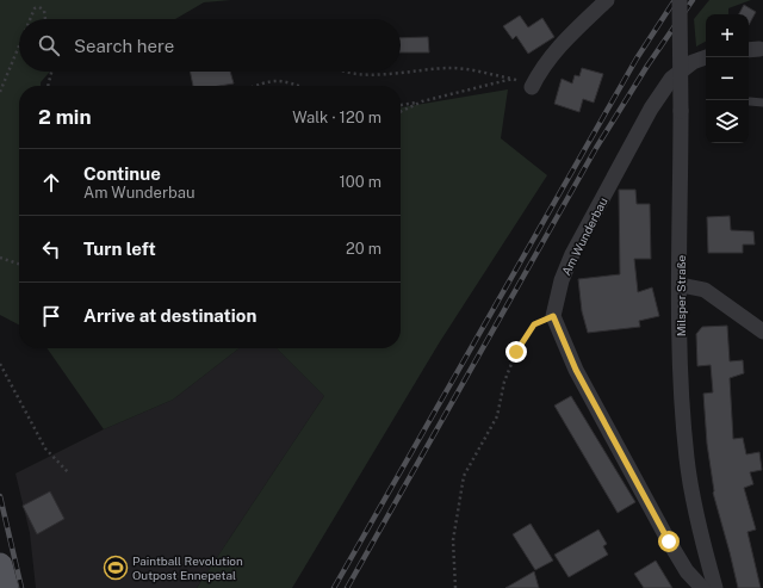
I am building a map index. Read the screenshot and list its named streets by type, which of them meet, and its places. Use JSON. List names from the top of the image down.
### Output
{
  "streets": {
    "street": ["Am Wunderbau", "Milsper Straße"]
  },
  "places": {
    "sports": ["Paintball Revolution Outpost Ennepetal"]
  },
  "page": {
    "map_buttons": ["+", "−"],
    "search": "Search here",
    "heading": ["2 min", "Walk · 120 m"],
    "list": [
      ["Continue", "Am Wunderbau", "100 m"],
      ["Turn left", "20 m"],
      "Arrive at destination"
    ]
  }
}
